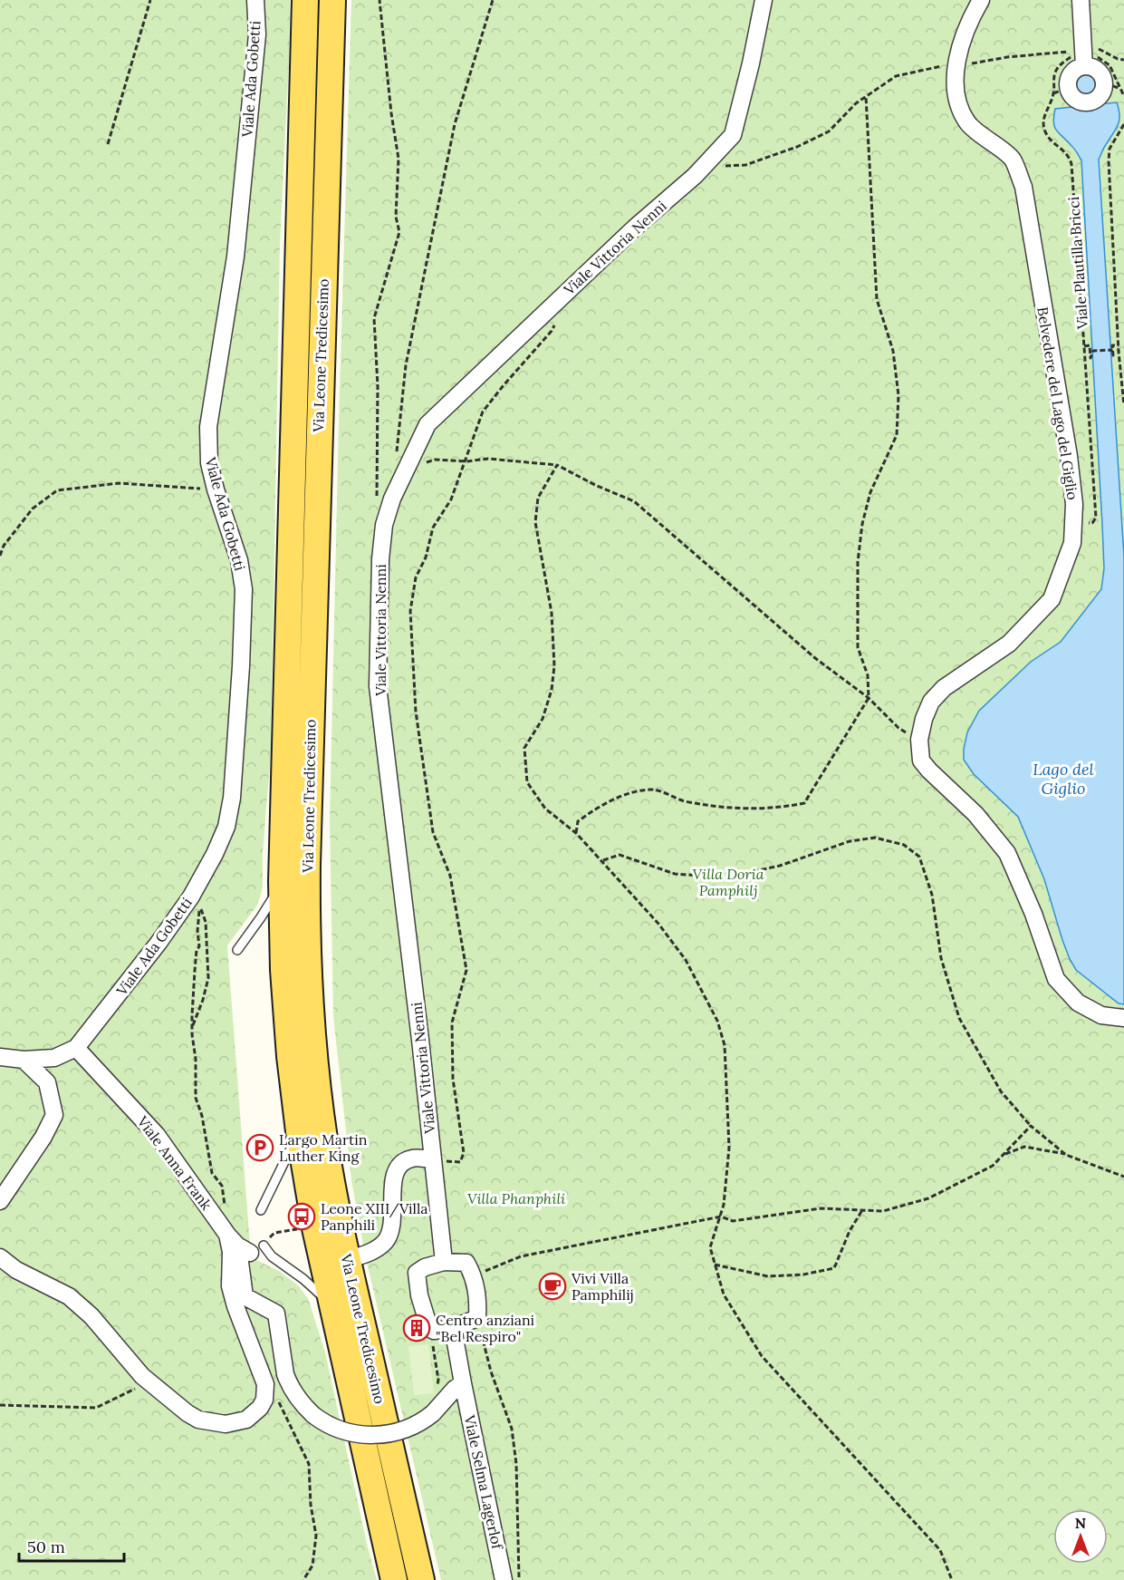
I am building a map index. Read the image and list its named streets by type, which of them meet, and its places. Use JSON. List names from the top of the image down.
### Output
{
  "streets": {
    "main road": ["Via Leone Tredicesimo"],
    "street": [
      "Viale Ada Gobetti",
      "Viale Vittoria Nenni",
      "Belvedere del Lago del Giglio",
      "Viale Anna Frank",
      "Viale Selma Lagerlof"
    ],
    "path": ["Viale Plautilla Bricci"]
  },
  "crossings": [
    ["Viale Ada Gobetti", "Viale Anna Frank"],
    ["Viale Plautilla Bricci", "Belvedere del Lago del Giglio"]
  ],
  "water": ["Lago del Giglio"],
  "parks": ["Villa Doria Pamphilj", "Villa Phanphili"],
  "places": {
    "parking": ["Largo Martin Luther King"],
    "bus stop": ["Leone XIII/Villa Panphili"],
    "cafe": ["Vivi Villa Pamphilij"],
    "building": ["Centro anziani \"Bel Respiro\""]
  },
  "scale_bar": "50 m",
  "north": "top"
}
